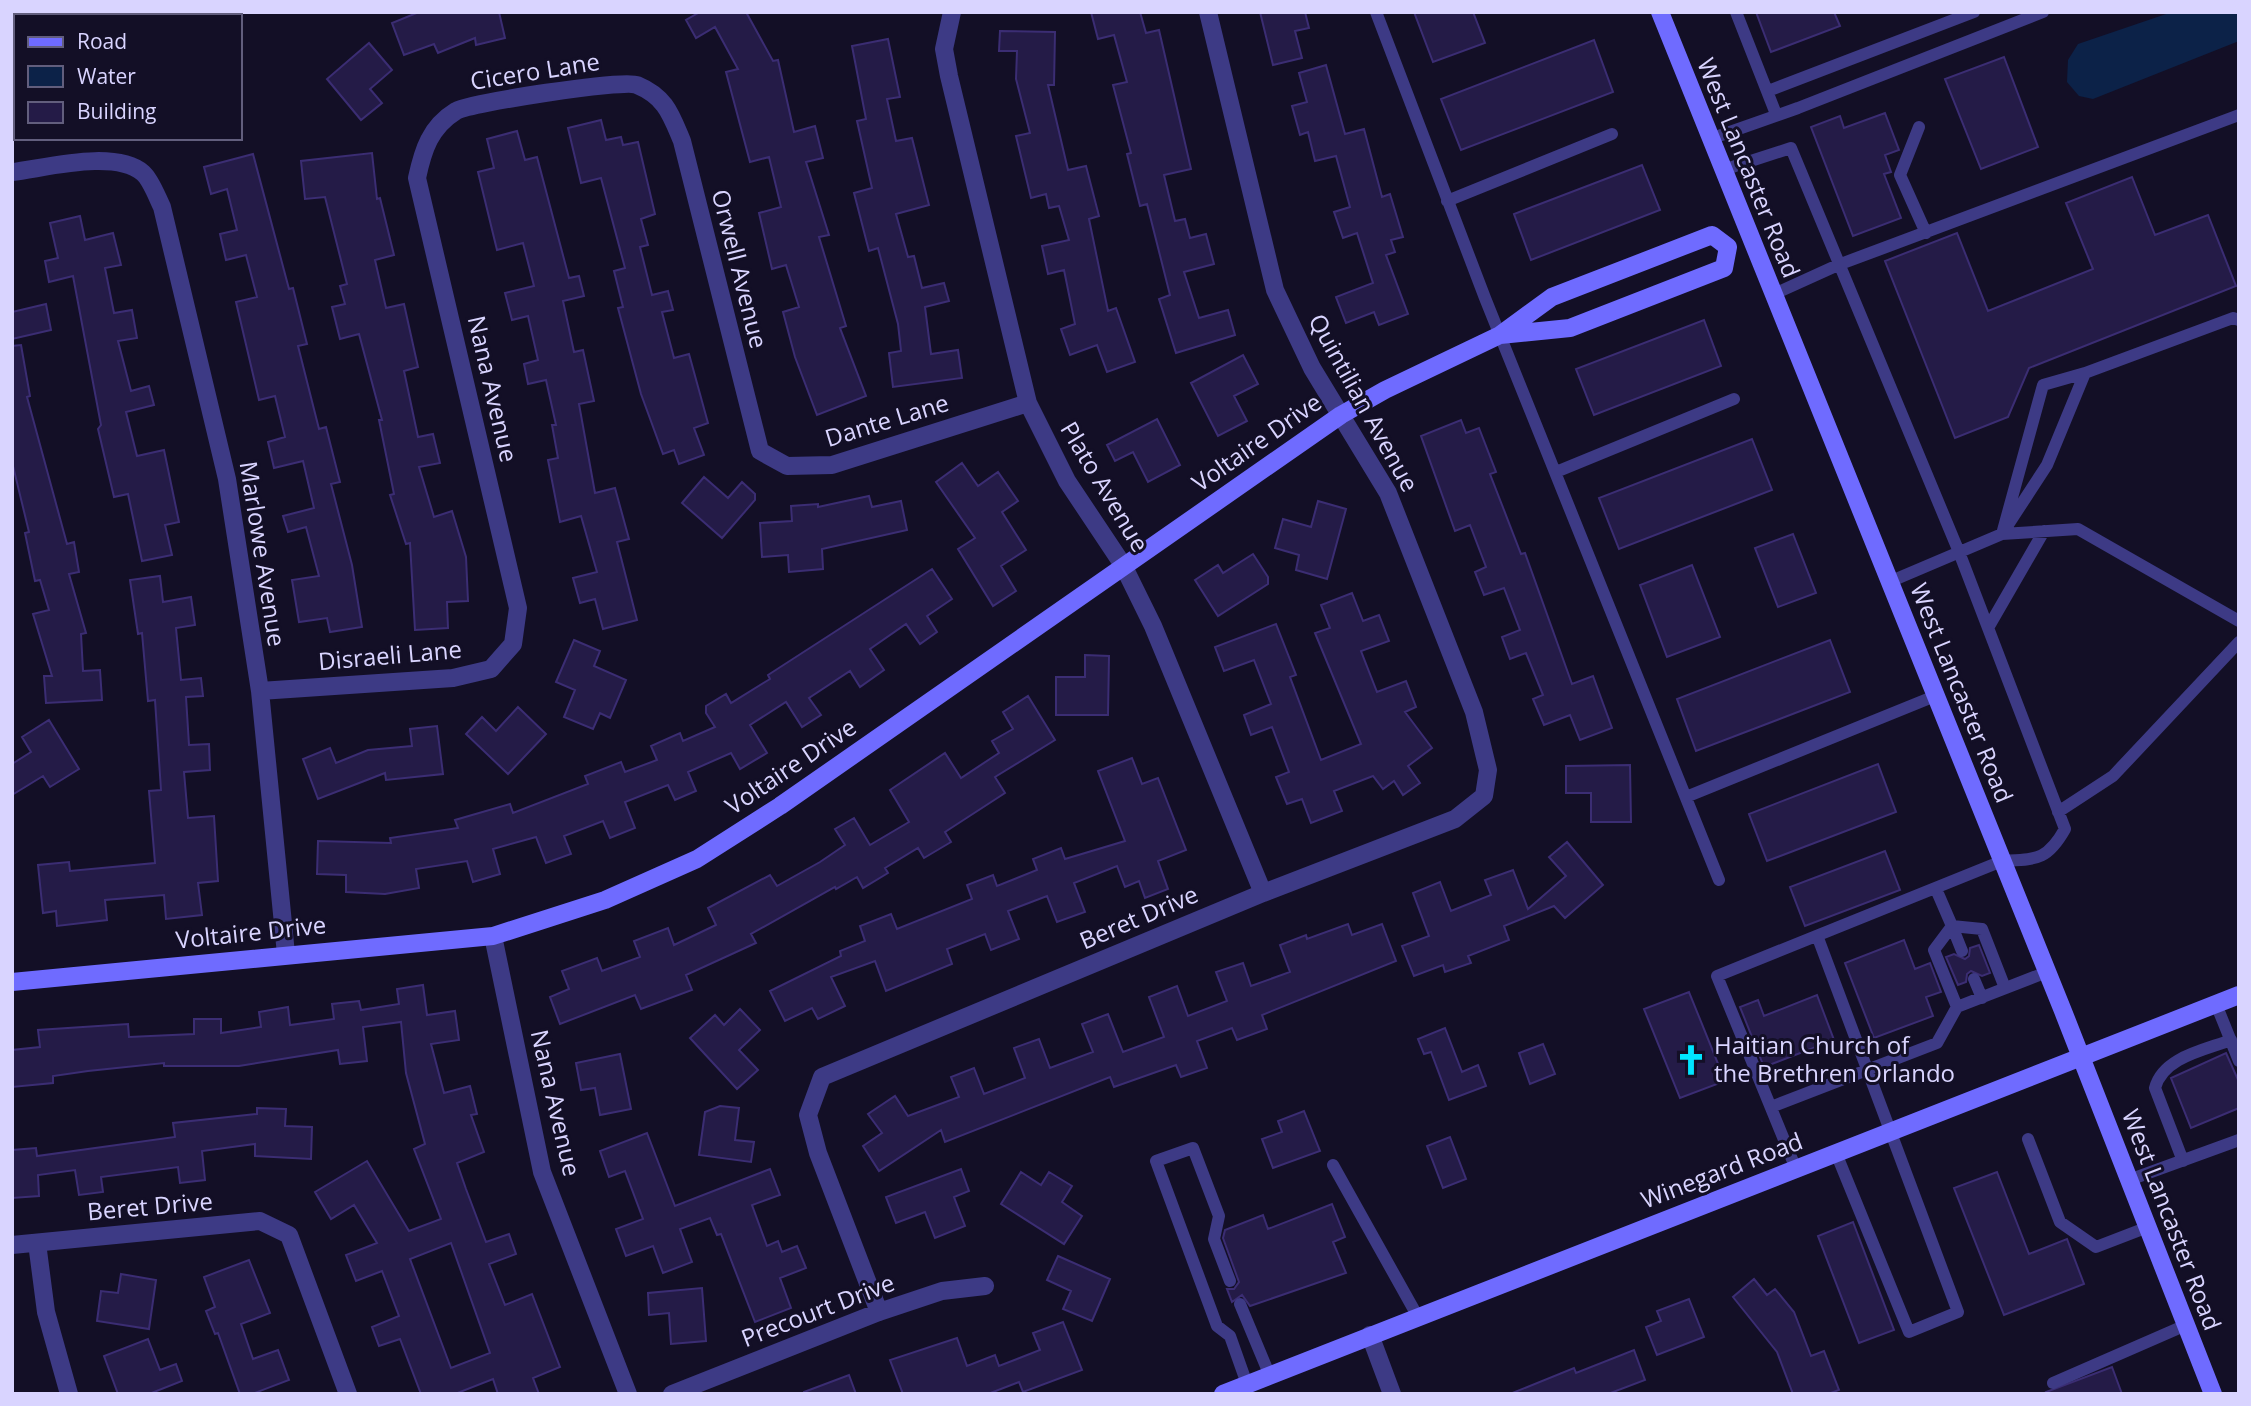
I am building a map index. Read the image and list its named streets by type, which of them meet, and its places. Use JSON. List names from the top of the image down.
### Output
{
  "streets": {
    "street": [
      "Cicero Lane",
      "West Lancaster Road",
      "Orwell Avenue",
      "Nana Avenue",
      "Quintilian Avenue",
      "Dante Lane",
      "Voltaire Drive",
      "Plato Avenue",
      "Marlowe Avenue",
      "Disraeli Lane",
      "Beret Drive",
      "Winegard Road",
      "Precourt Drive"
    ]
  },
  "crossings": [
    ["Cicero Lane", "Orwell Avenue"],
    ["Cicero Lane", "Nana Avenue"],
    ["West Lancaster Road", "Winegard Road"],
    ["Orwell Avenue", "Dante Lane"],
    ["Nana Avenue", "Voltaire Drive"],
    ["Nana Avenue", "Disraeli Lane"],
    ["Quintilian Avenue", "Voltaire Drive"],
    ["Quintilian Avenue", "Beret Drive"],
    ["Dante Lane", "Plato Avenue"],
    ["Voltaire Drive", "Plato Avenue"],
    ["Voltaire Drive", "Marlowe Avenue"],
    ["Plato Avenue", "Beret Drive"],
    ["Marlowe Avenue", "Disraeli Lane"],
    ["Beret Drive", "Precourt Drive"]
  ],
  "places": {
    "church": ["Haitian Church of the Brethren Orlando"]
  },
  "legend": ["Road", "Water", "Building"]
}
